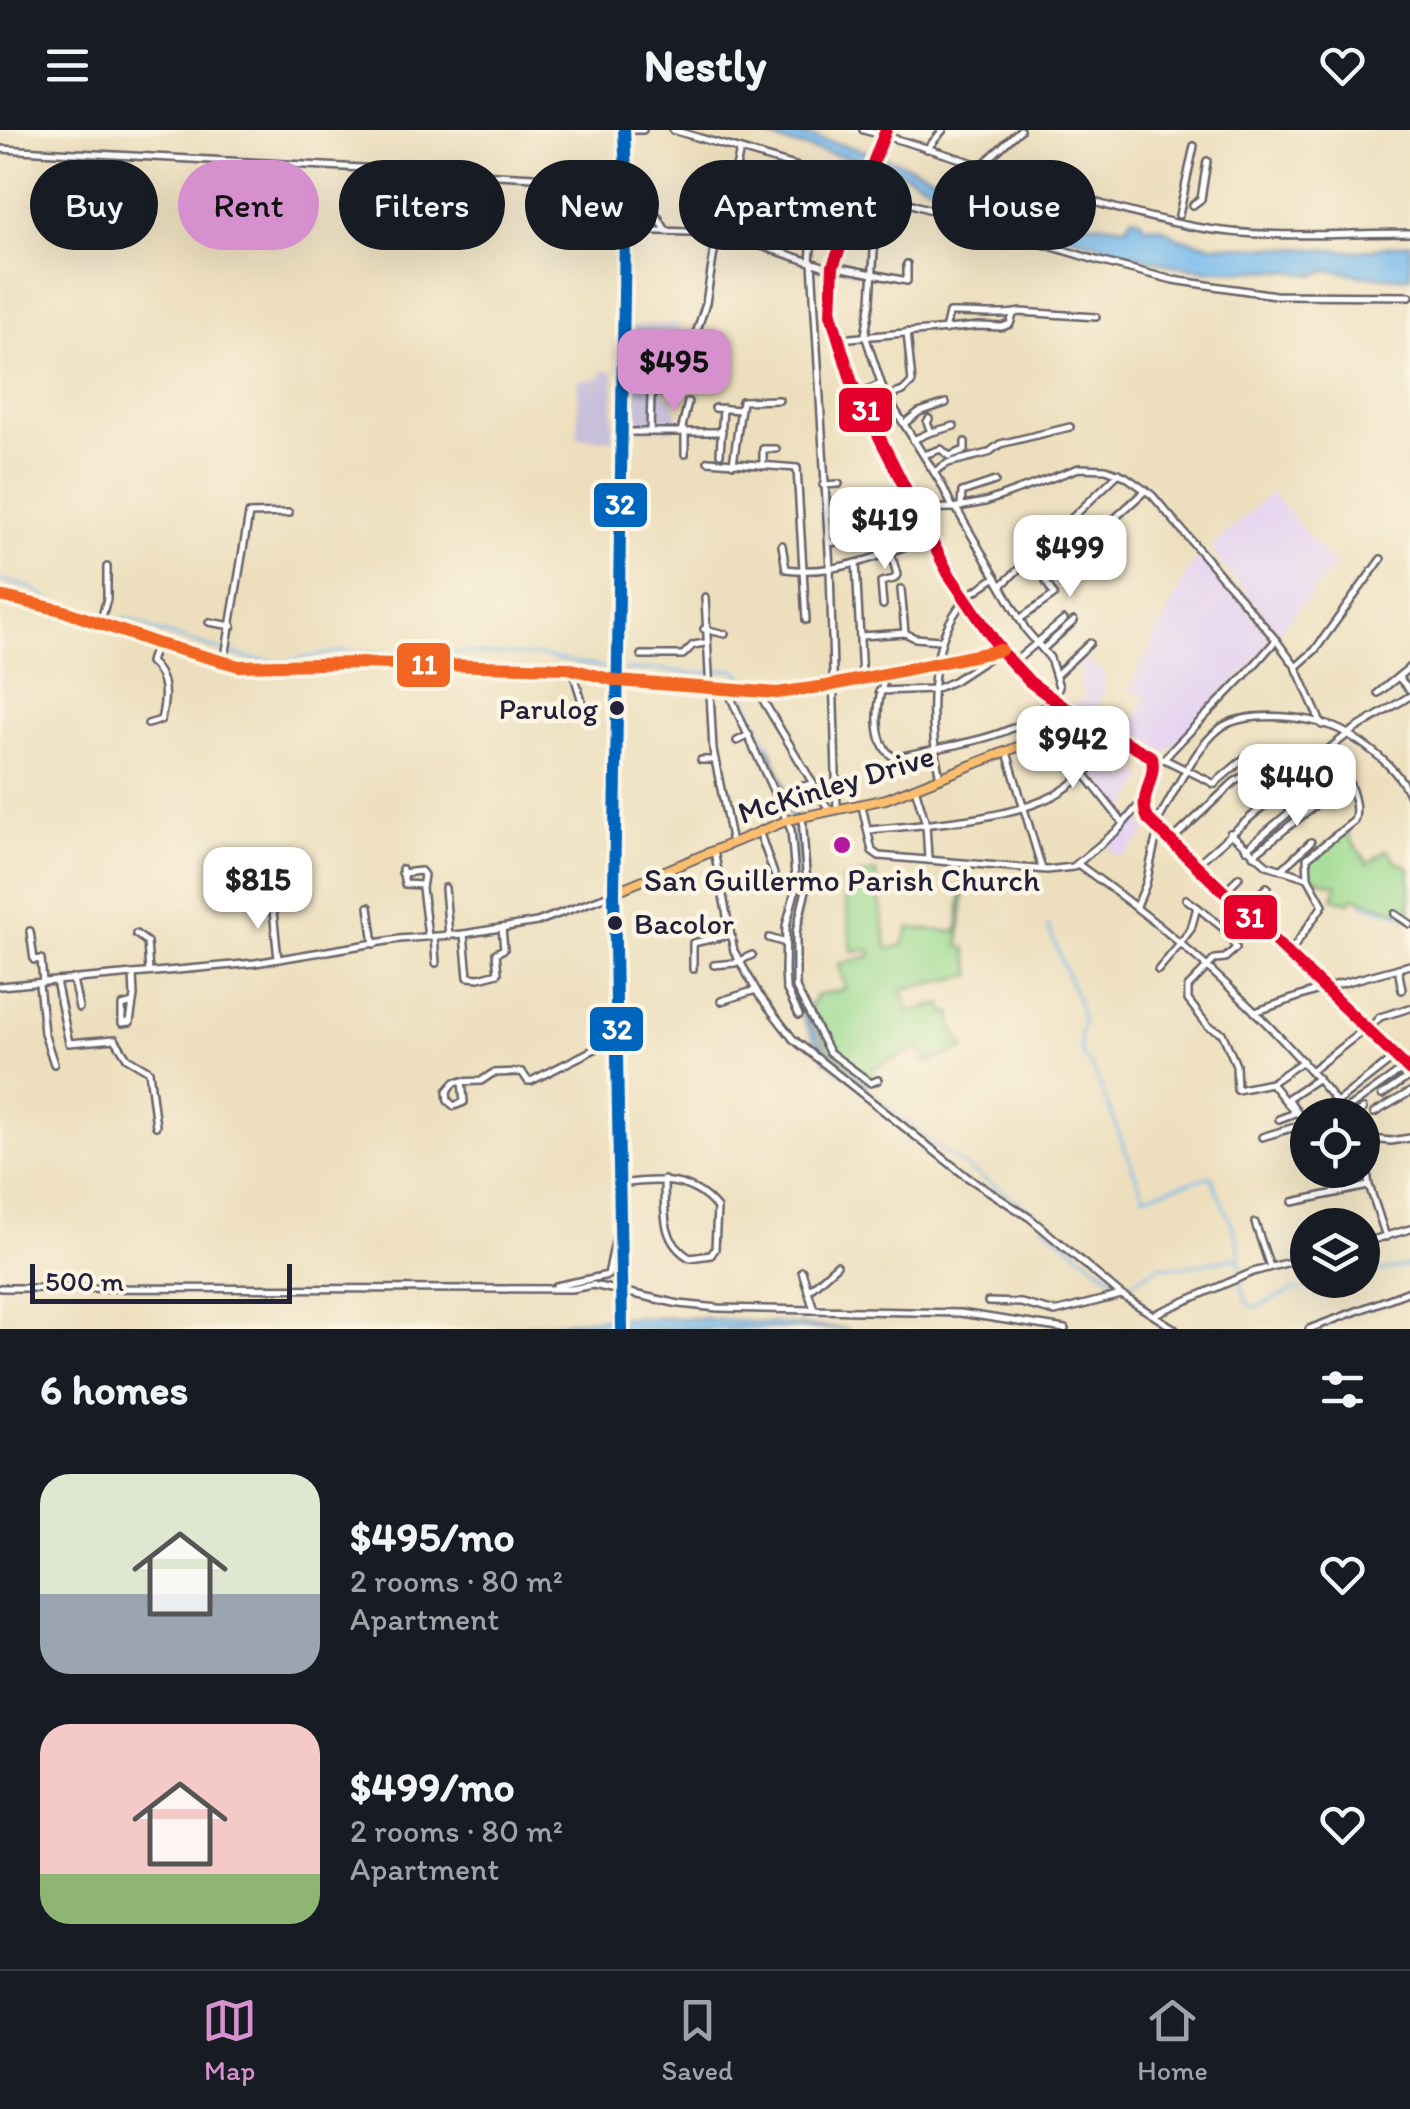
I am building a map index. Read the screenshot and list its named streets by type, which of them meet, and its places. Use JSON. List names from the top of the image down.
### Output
{
  "streets": {
    "main road": ["McKinley Drive"]
  },
  "places": ["Parulog", "San Guillermo Parish Church", "Bacolor"],
  "lines": ["transit line 32", "transit line 31", "transit line 11"],
  "scale_bar": "500 m",
  "page": {
    "header": "Nestly",
    "chip": [
      "Buy",
      "Rent",
      "Filters",
      "New",
      "Apartment",
      "House"
    ],
    "price": [
      "$495",
      "$419",
      "$499",
      "$942",
      "$440",
      "$815"
    ],
    "scale": "500 m",
    "heading": "6 homes",
    "list": [
      {
        "name": "$495/mo",
        "note": "2 rooms · 80 m² · Apartment"
      },
      {
        "name": "$499/mo",
        "note": "2 rooms · 80 m² · Apartment"
      }
    ],
    "tabs": ["Map", "Saved", "Home"]
  }
}
